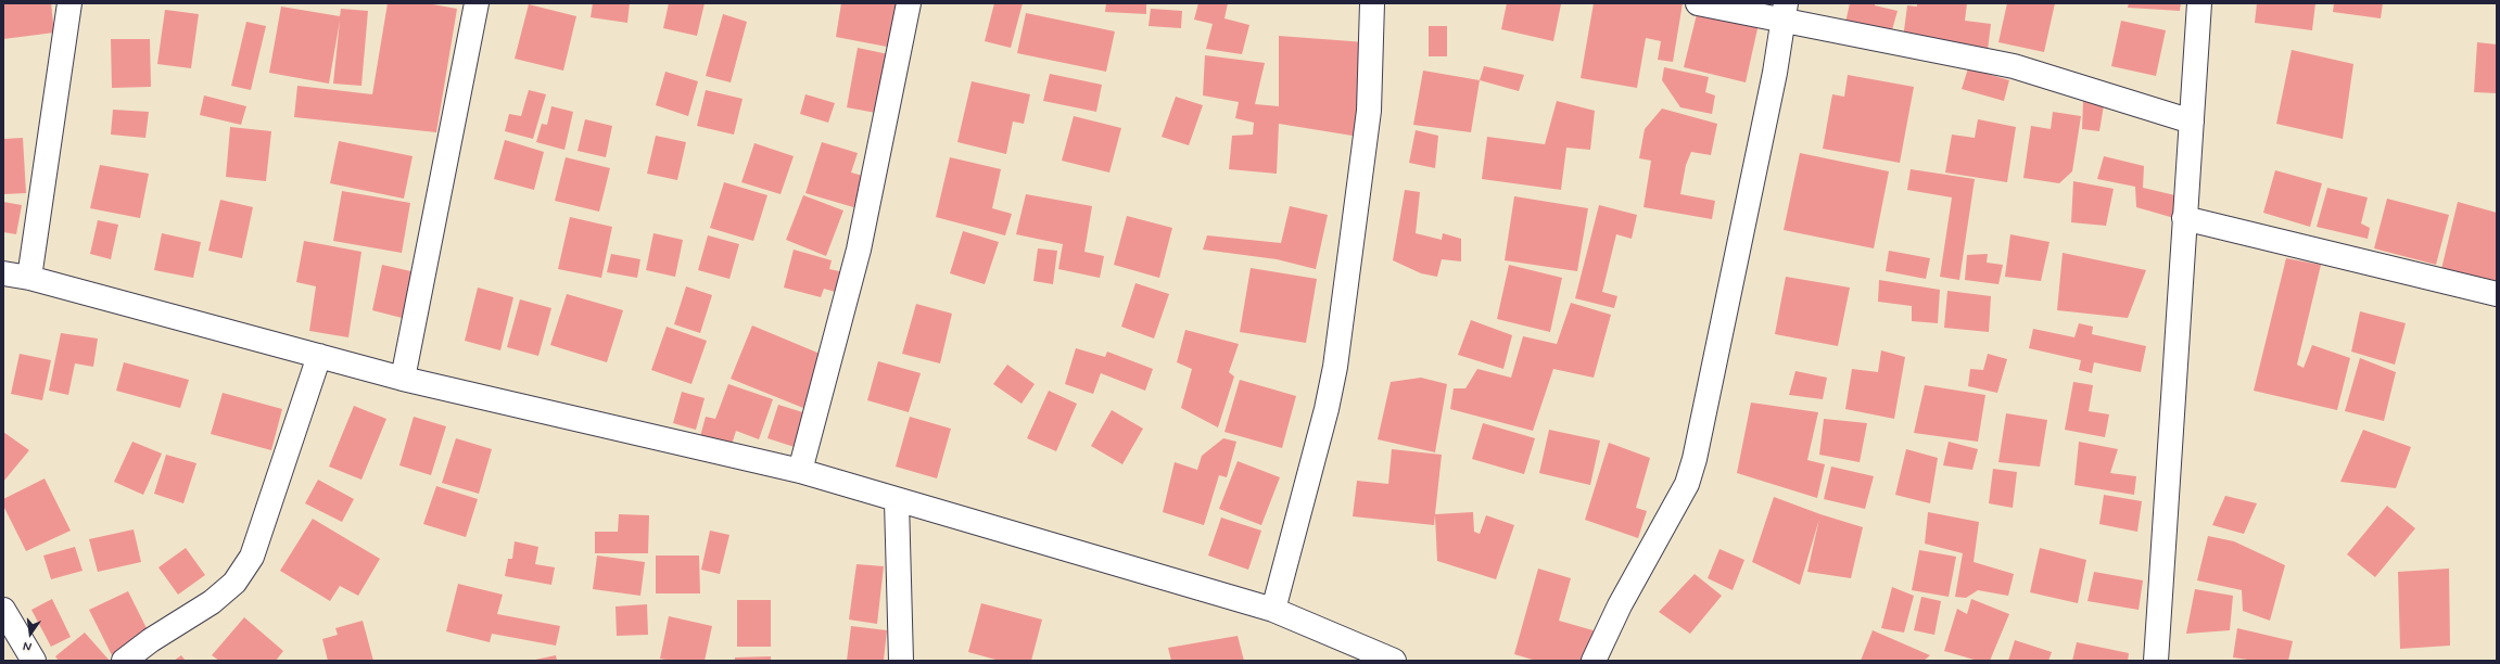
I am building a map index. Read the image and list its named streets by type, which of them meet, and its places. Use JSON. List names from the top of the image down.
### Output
{
  "north": "bottom"
}
